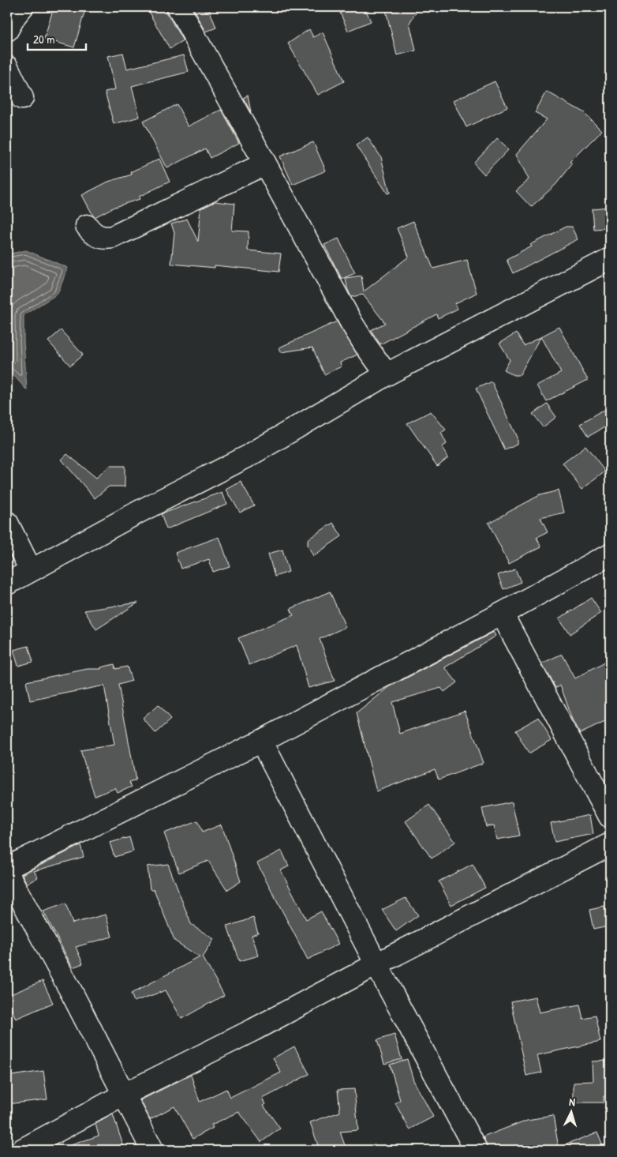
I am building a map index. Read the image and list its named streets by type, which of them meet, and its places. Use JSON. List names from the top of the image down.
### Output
{
  "scale_bar": "20 m",
  "north": "top"
}
